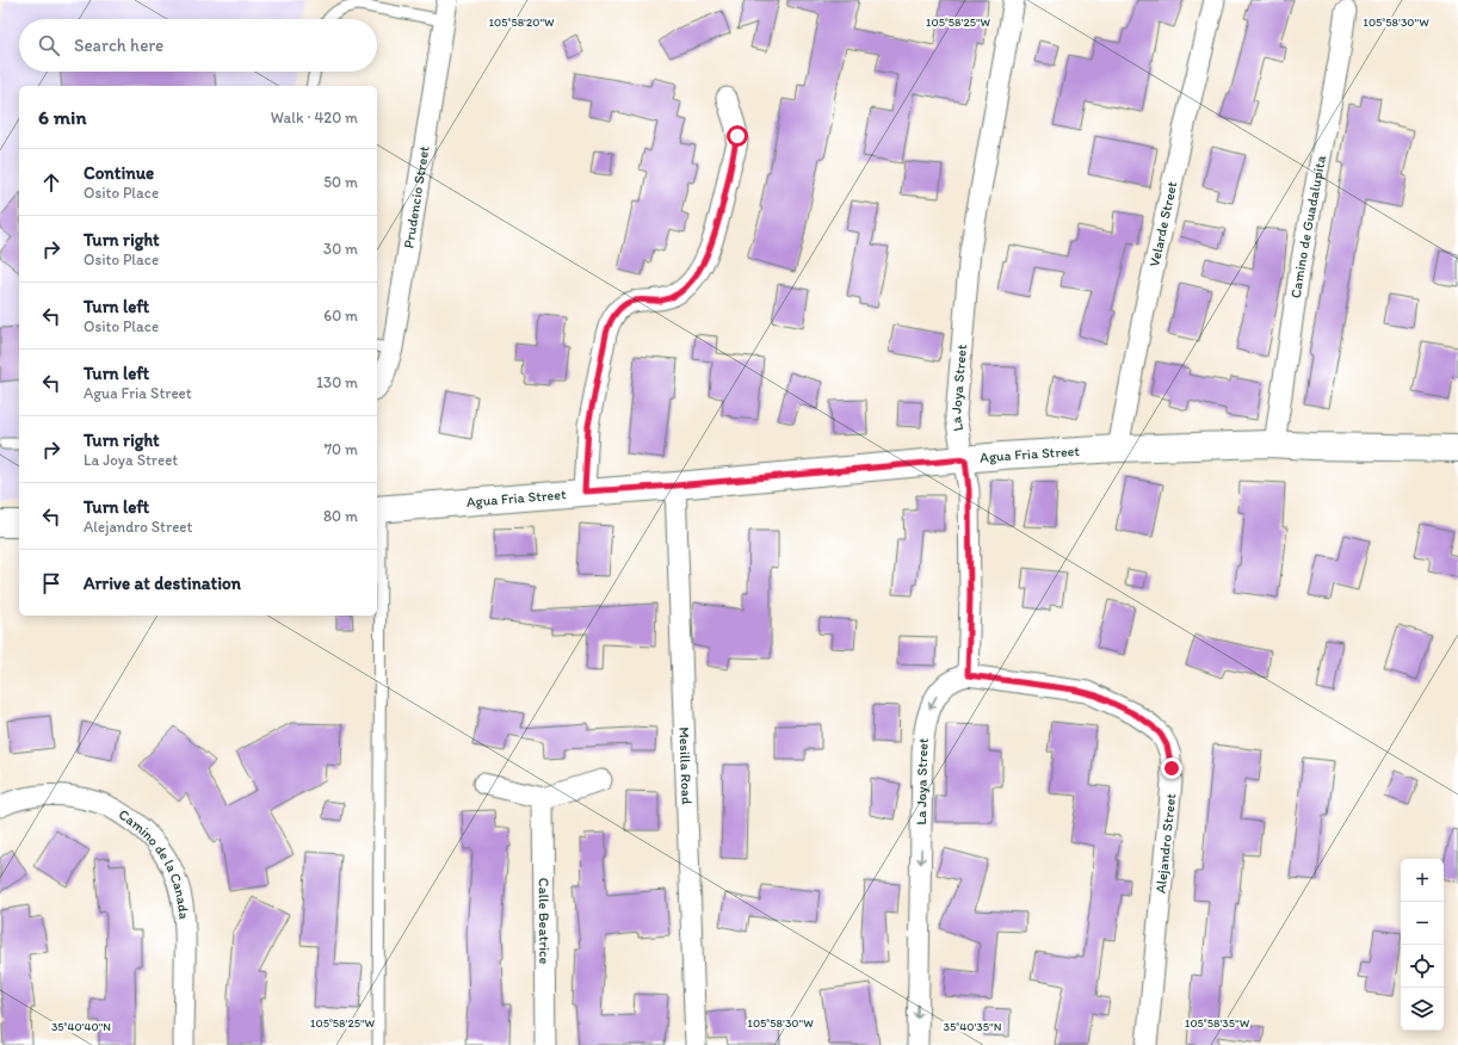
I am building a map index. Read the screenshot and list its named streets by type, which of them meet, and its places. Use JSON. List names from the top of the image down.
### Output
{
  "streets": {
    "street": [
      "Prudencio Street",
      "Velarde Street",
      "Camino de Guadalupita",
      "La Joya Street",
      "Agua Fria Street",
      "Mesilla Road",
      "Alejandro Street",
      "Camino de la Canada",
      "Calle Beatrice"
    ]
  },
  "crossings": [
    ["Velarde Street", "Agua Fria Street"],
    ["Camino de Guadalupita", "Agua Fria Street"],
    ["La Joya Street", "Agua Fria Street"],
    ["La Joya Street", "Alejandro Street"],
    ["Agua Fria Street", "Mesilla Road"]
  ],
  "page": {
    "search": "Search here",
    "heading": ["6 min", "Walk · 420 m"],
    "list": [
      ["Continue", "Osito Place", "50 m"],
      ["Turn right", "Osito Place", "30 m"],
      ["Turn left", "Osito Place", "60 m"],
      ["Turn left", "Agua Fria Street", "130 m"],
      ["Turn right", "La Joya Street", "70 m"],
      ["Turn left", "Alejandro Street", "80 m"],
      "Arrive at destination"
    ],
    "map_buttons": ["+", "−"]
  },
  "coordinates": [
    "105°58'30\"W",
    "105°58'20\"W",
    "105°58'25\"W",
    "105°58'35\"W",
    "35°40'40\"N",
    "35°40'35\"N"
  ]
}
